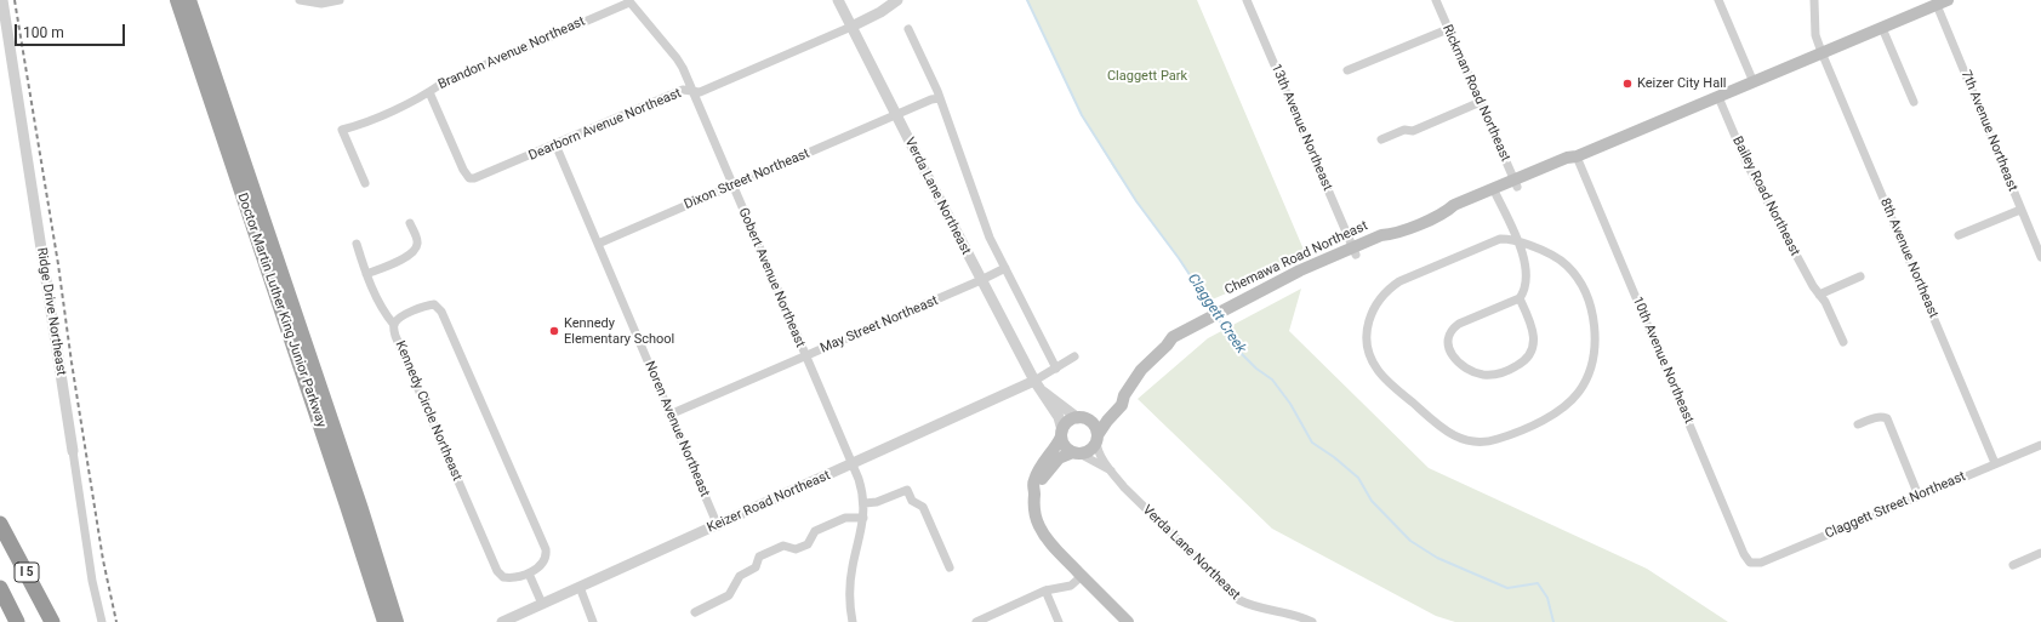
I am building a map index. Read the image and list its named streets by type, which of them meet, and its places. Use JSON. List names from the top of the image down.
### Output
{
  "streets": {
    "highway": ["Doctor Martin Luther King Junior Parkway", "I 5"],
    "main road": ["Chemawa Road Northeast"],
    "street": [
      "Brandon Avenue Northeast",
      "Rickman Road Northeast",
      "Dearborn Avenue Northeast",
      "13th Avenue Northeast",
      "7th Avenue Northeast",
      "Dixon Street Northeast",
      "Verda Lane Northeast",
      "Bailey Road Northeast",
      "8th Avenue Northeast",
      "Gobert Avenue Northeast",
      "Ridge Drive Northeast",
      "May Street Northeast",
      "10th Avenue Northeast",
      "Kennedy Circle Northeast",
      "Noren Avenue Northeast",
      "Keizer Road Northeast",
      "Claggett Street Northeast"
    ]
  },
  "crossings": [
    ["Brandon Avenue Northeast", "Dearborn Avenue Northeast"],
    ["Brandon Avenue Northeast", "Gobert Avenue Northeast"],
    ["Rickman Road Northeast", "Chemawa Road Northeast"],
    ["Dearborn Avenue Northeast", "Verda Lane Northeast"],
    ["Dearborn Avenue Northeast", "Gobert Avenue Northeast"],
    ["Dearborn Avenue Northeast", "Noren Avenue Northeast"],
    ["13th Avenue Northeast", "Chemawa Road Northeast"],
    ["7th Avenue Northeast", "Chemawa Road Northeast"],
    ["Dixon Street Northeast", "Verda Lane Northeast"],
    ["Dixon Street Northeast", "Gobert Avenue Northeast"],
    ["Dixon Street Northeast", "Noren Avenue Northeast"],
    ["Verda Lane Northeast", "Chemawa Road Northeast"],
    ["Verda Lane Northeast", "May Street Northeast"],
    ["Verda Lane Northeast", "Keizer Road Northeast"],
    ["Bailey Road Northeast", "Chemawa Road Northeast"],
    ["Chemawa Road Northeast", "8th Avenue Northeast"],
    ["Chemawa Road Northeast", "10th Avenue Northeast"],
    ["8th Avenue Northeast", "Claggett Street Northeast"],
    ["Gobert Avenue Northeast", "May Street Northeast"],
    ["Gobert Avenue Northeast", "Keizer Road Northeast"],
    ["May Street Northeast", "Noren Avenue Northeast"],
    ["10th Avenue Northeast", "Claggett Street Northeast"],
    ["Noren Avenue Northeast", "Keizer Road Northeast"]
  ],
  "water": ["Claggett Creek"],
  "parks": ["Claggett Park"],
  "places": ["Keizer City Hall", "Kennedy Elementary School"],
  "scale_bar": "100 m"
}
